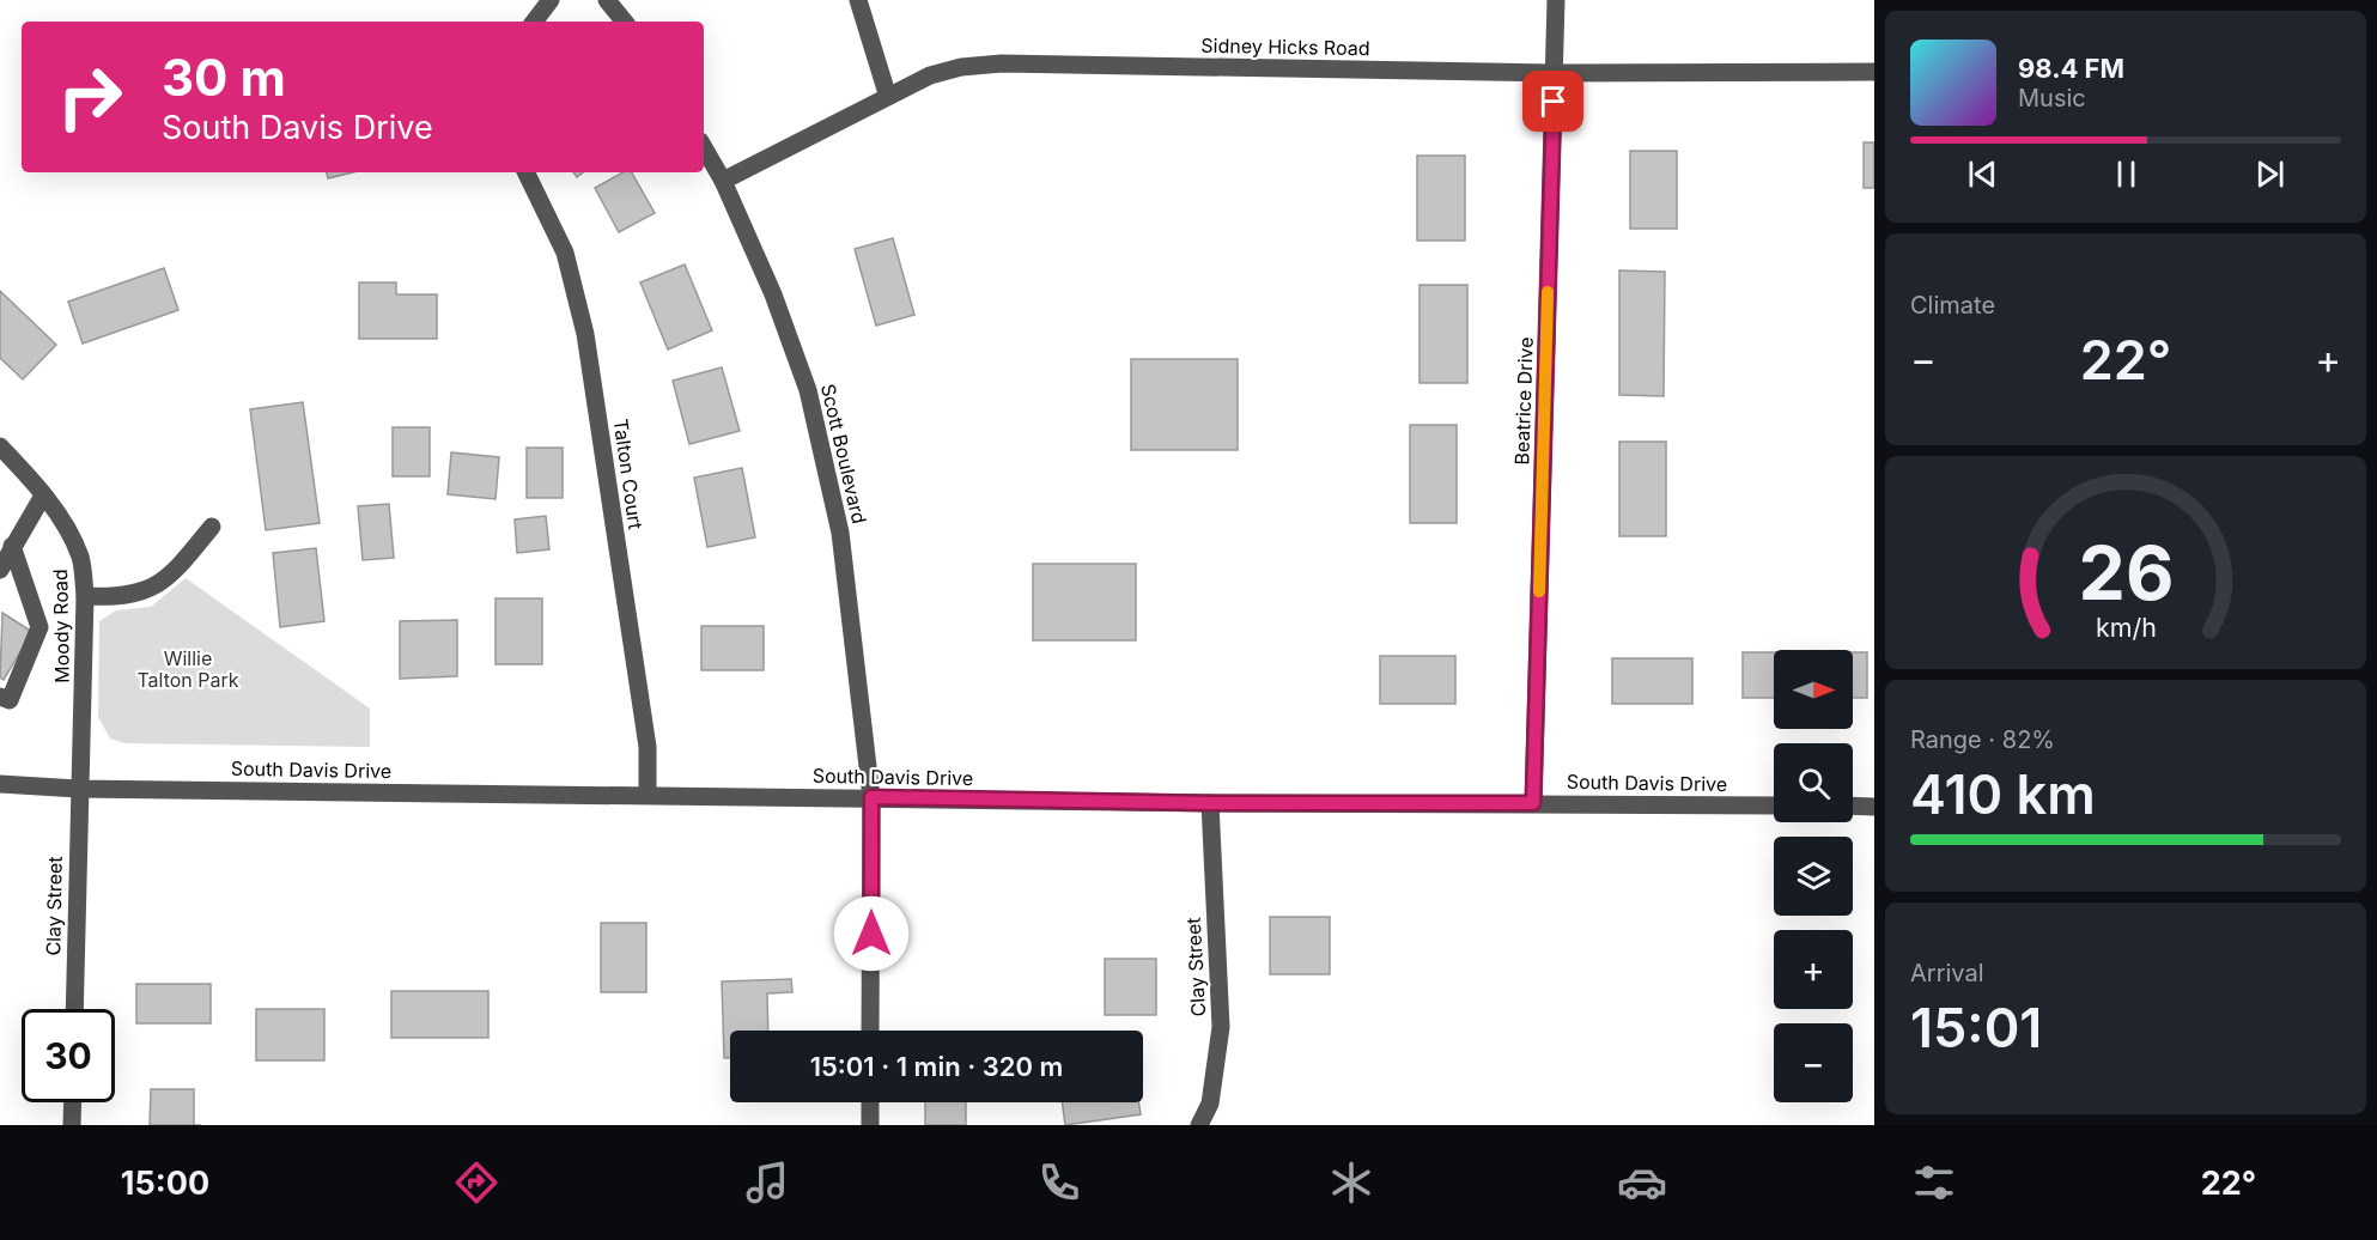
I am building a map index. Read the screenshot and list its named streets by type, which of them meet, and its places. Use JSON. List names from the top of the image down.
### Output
{
  "streets": {
    "street": [
      "Sidney Hicks Road",
      "Beatrice Drive",
      "Scott Boulevard",
      "Talton Court",
      "Moody Road",
      "South Davis Drive",
      "Clay Street"
    ]
  },
  "crossings": [
    ["Sidney Hicks Road", "Beatrice Drive"],
    ["Sidney Hicks Road", "Scott Boulevard"],
    ["Beatrice Drive", "South Davis Drive"],
    ["Scott Boulevard", "South Davis Drive"],
    ["Talton Court", "South Davis Drive"],
    ["Moody Road", "South Davis Drive"],
    ["Moody Road", "Clay Street"],
    ["South Davis Drive", "Clay Street"]
  ],
  "parks": ["Willie Talton Park"],
  "north": "right",
  "page": {
    "turn": ["30 m", "South Davis Drive"],
    "song": ["98.4 FM", "Music"],
    "tile": [
      "Climate",
      ["Range · 82%", "410 km"],
      ["Arrival", "15:01"]
    ],
    "heat": ["−", "22°", "+"],
    "map_buttons": ["+", "−"],
    "limit": "30",
    "trip": "15:01 · 1 min · 320 m",
    "tabs": ["15:00", "22°"],
    "gauge": ["26", "km/h"]
  }
}
